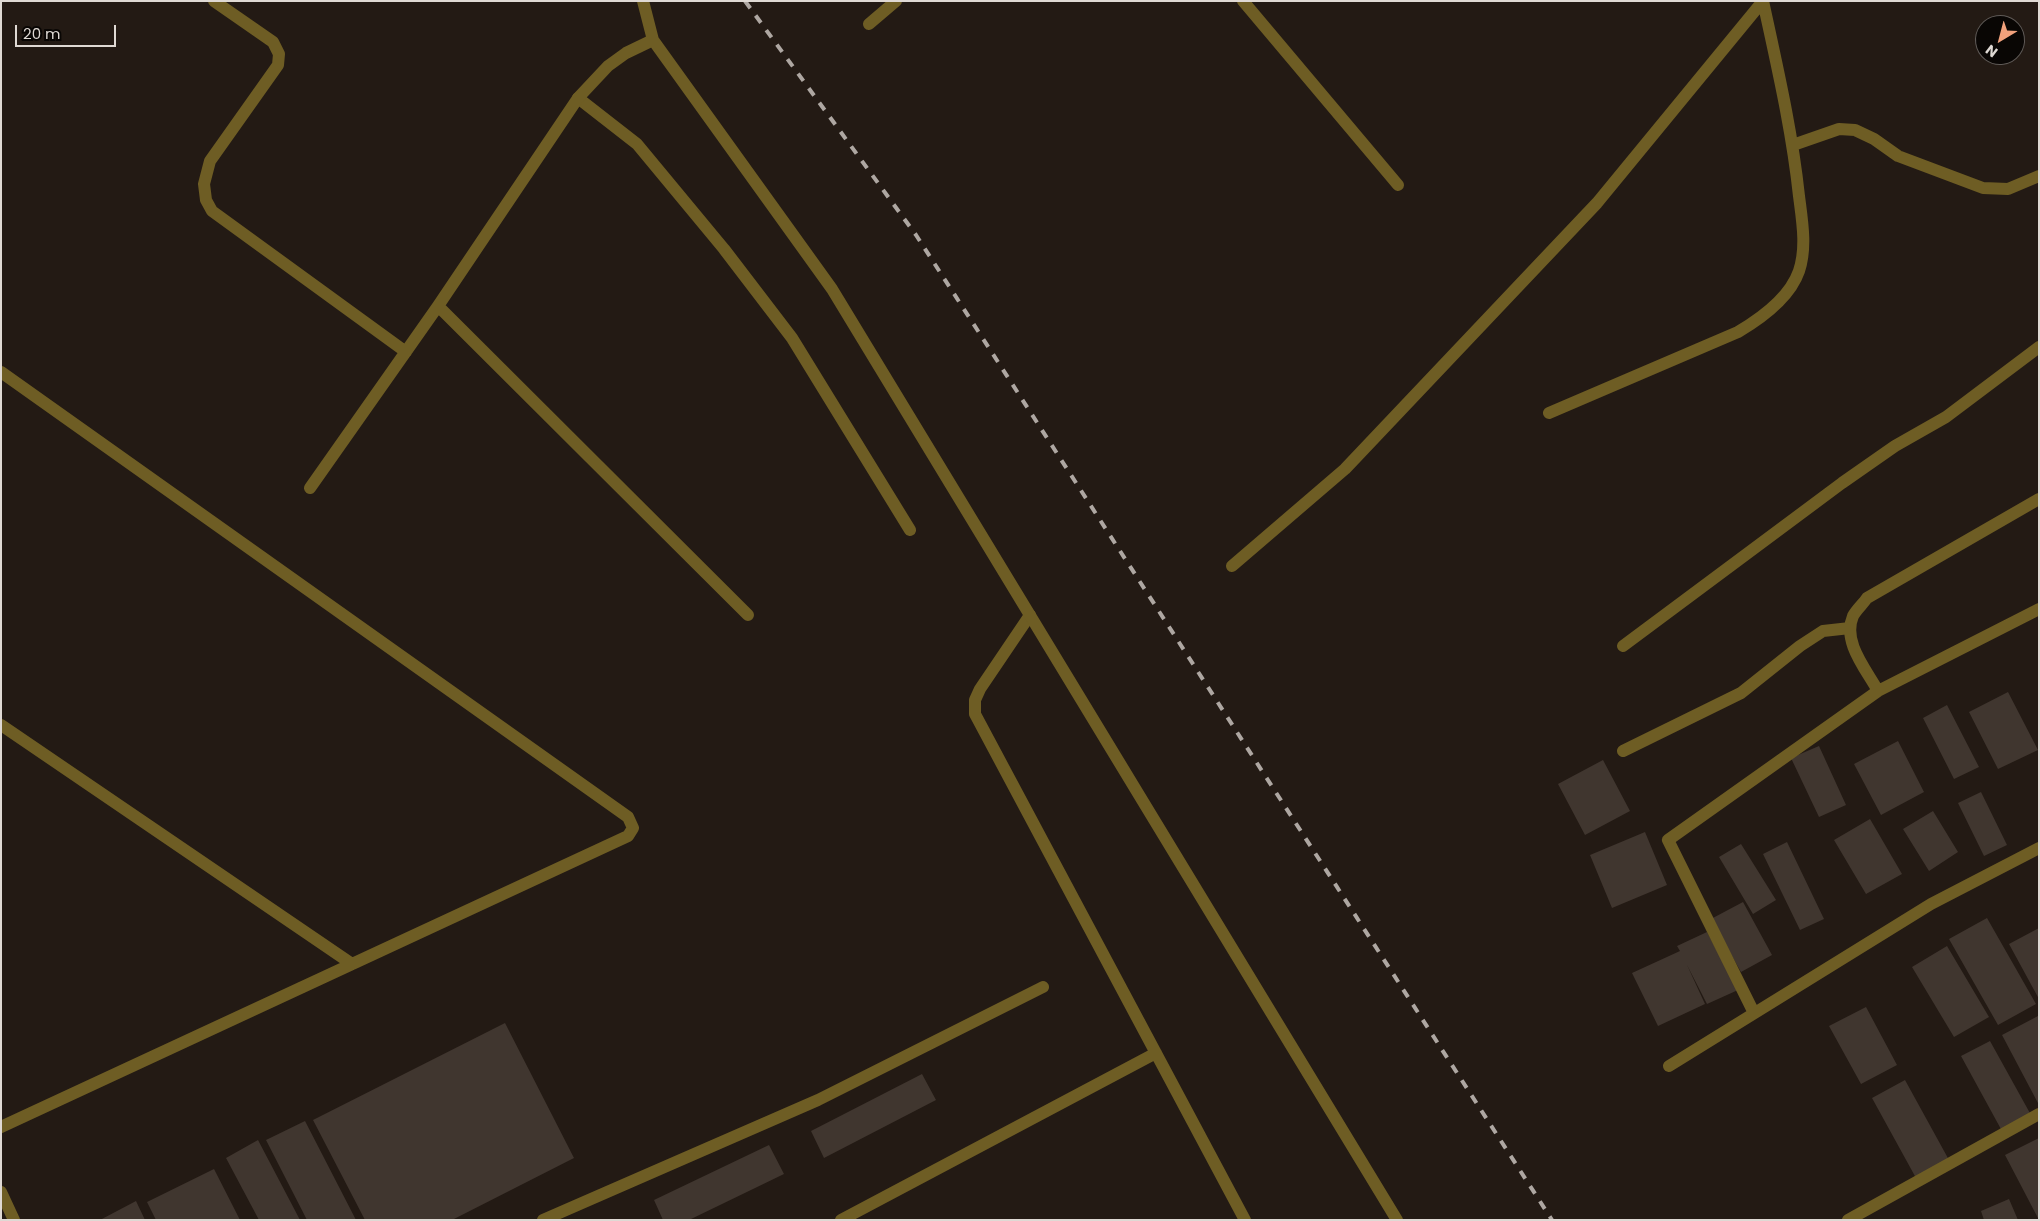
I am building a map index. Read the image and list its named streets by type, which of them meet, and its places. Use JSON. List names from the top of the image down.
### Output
{
  "scale_bar": "20 m",
  "north": "bottom left"
}
